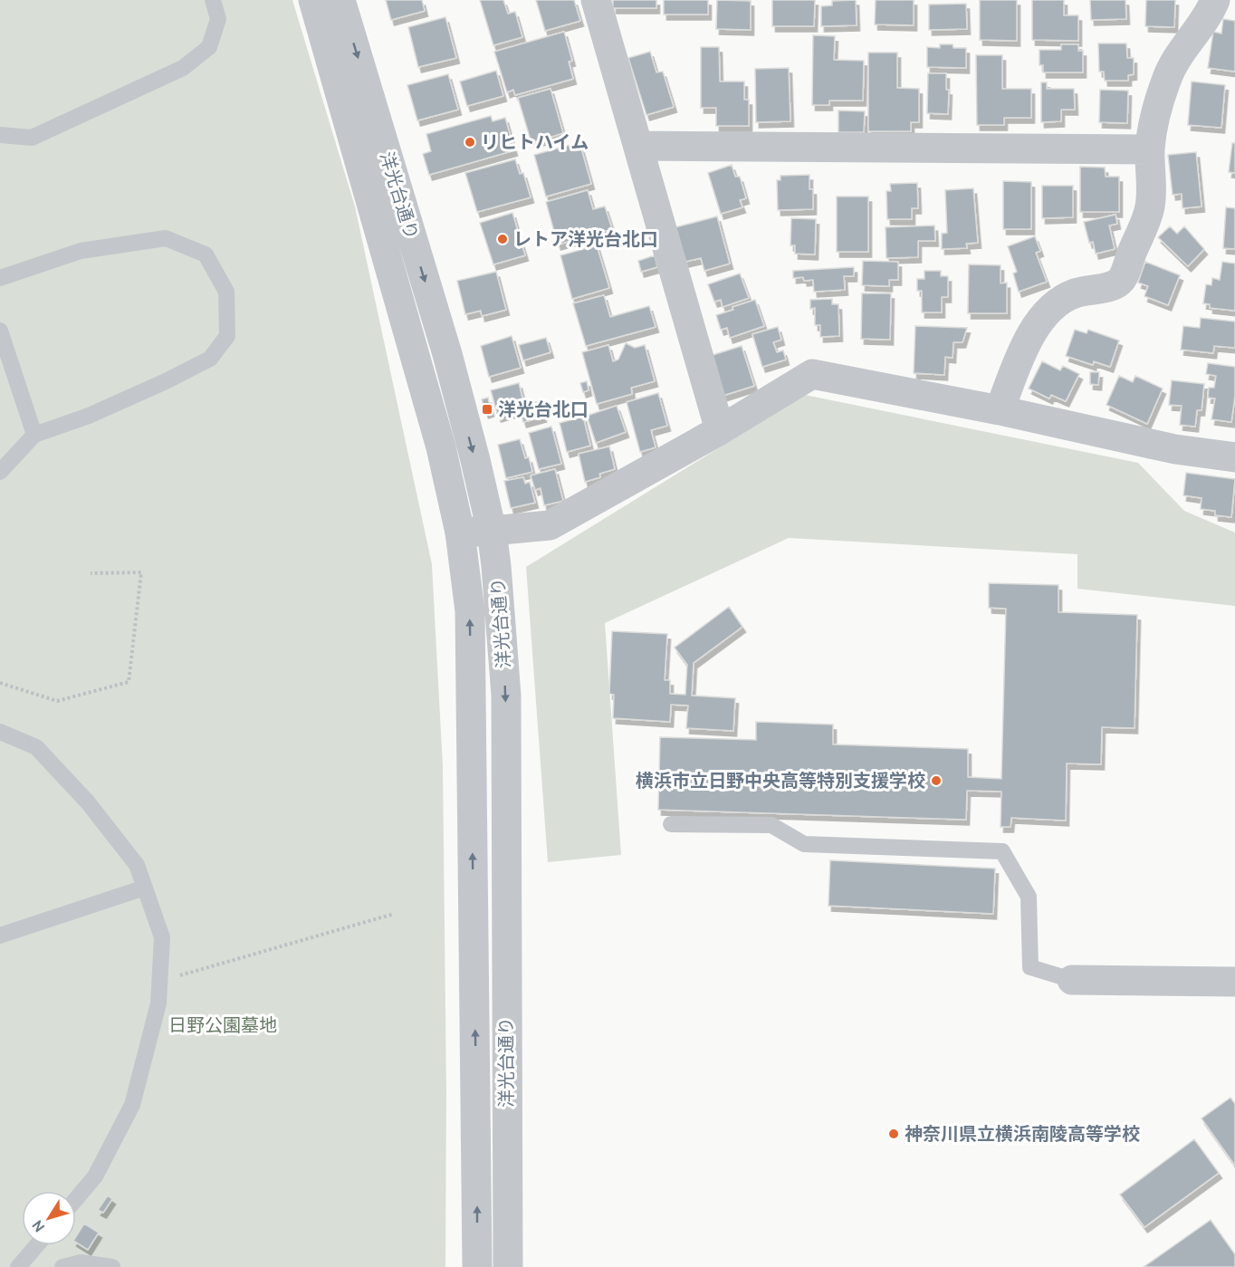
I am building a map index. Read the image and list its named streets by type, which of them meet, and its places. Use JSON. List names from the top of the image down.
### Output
{
  "streets": {
    "street": ["洋光台通り"]
  },
  "parks": ["日野公園墓地"],
  "places": {
    "other": [
      "リヒトハイム",
      "レトア洋光台北口",
      "横浜市立日野中央高等特別支援学校",
      "神奈川県立横浜南陵高等学校"
    ],
    "transit": ["洋光台北口"]
  },
  "north": "bottom left"
}
